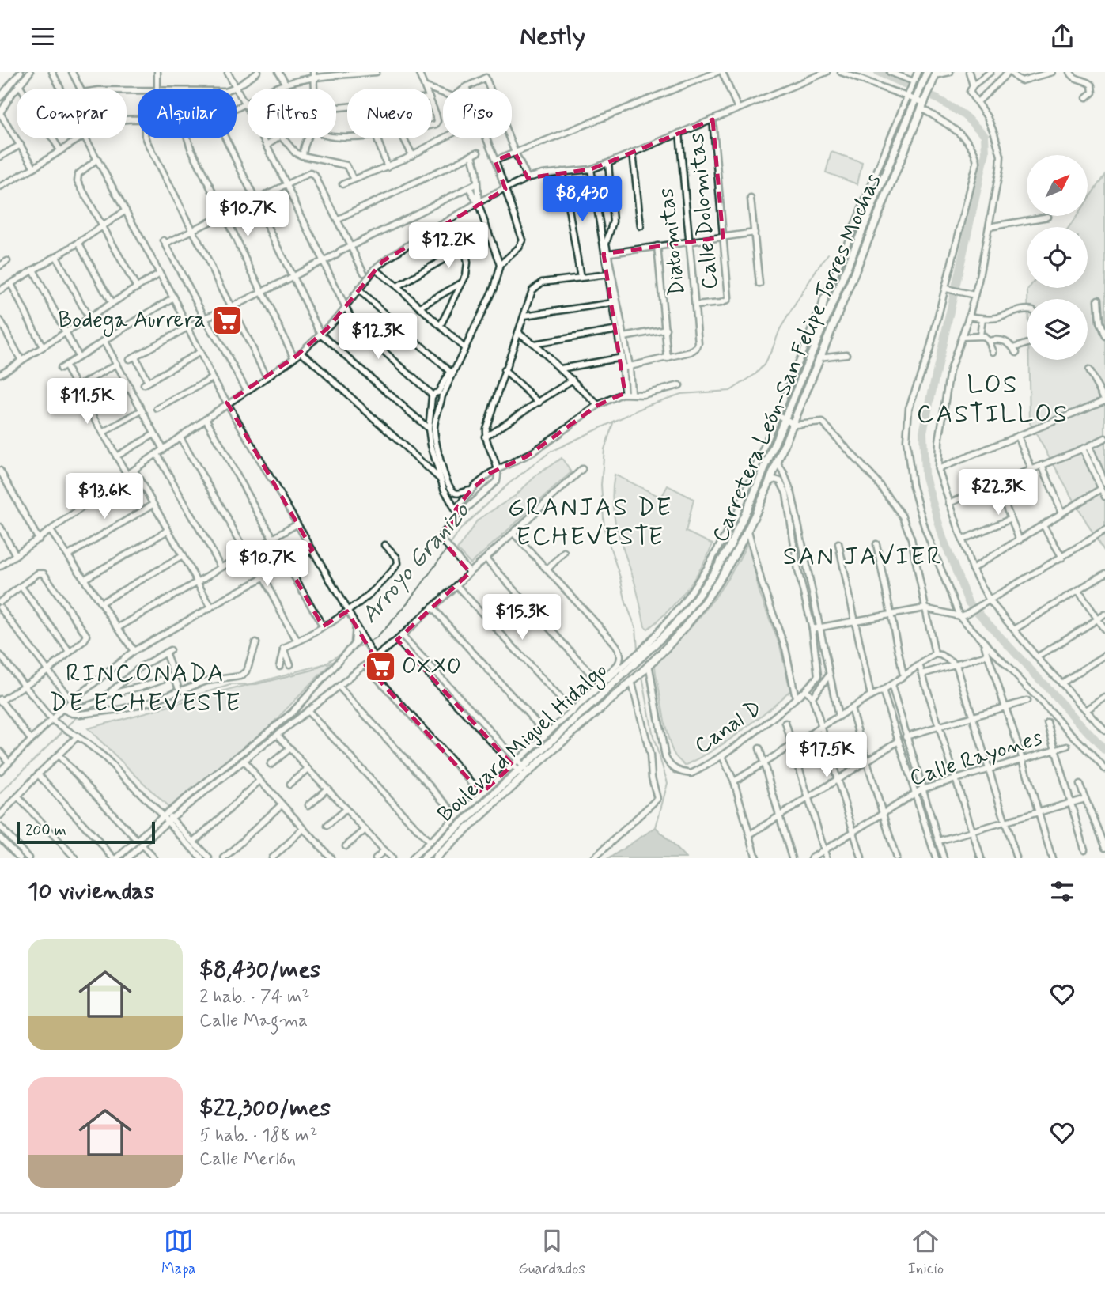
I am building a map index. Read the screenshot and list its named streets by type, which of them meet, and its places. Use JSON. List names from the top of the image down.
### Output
{
  "streets": {
    "main road": ["Carretera León-San Felipe Torres Mochas", "Boulevard Miguel Hidalgo"],
    "street": [
      "Calle Dolomitas",
      "Diatomitas",
      "Canal D",
      "Calle Rayones"
    ]
  },
  "crossings": [
    ["Calle Dolomitas", "Diatomitas"],
    ["Carretera León-San Felipe Torres Mochas", "Canal D"],
    ["Carretera León-San Felipe Torres Mochas", "Boulevard Miguel Hidalgo"],
    ["Canal D", "Boulevard Miguel Hidalgo"]
  ],
  "districts": [
    "LOS CASTILLOS",
    "GRANJAS DE ECHEVESTE",
    "SAN JAVIER",
    "RINCONADA DE ECHEVESTE"
  ],
  "water": ["Arroyo Granizo"],
  "places": {
    "supermarket": ["Bodega Aurrera", "OXXO"]
  },
  "scale_bar": "200 m",
  "north": "top right",
  "page": {
    "header": "Nestly",
    "chip": [
      "Comprar",
      "Alquilar",
      "Filtros",
      "Nuevo",
      "Piso"
    ],
    "price": [
      "$8,430",
      "$10.7K",
      "$12.2K",
      "$12.3K",
      "$11.5K",
      "$22.3K",
      "$13.6K",
      "$10.7K",
      "$15.3K",
      "$17.5K"
    ],
    "scale": "200 m",
    "heading": "10 viviendas",
    "list": [
      {
        "name": "$8,430/mes",
        "note": "2 hab. · 74 m² · Calle Magma"
      },
      {
        "name": "$22,300/mes",
        "note": "5 hab. · 188 m² · Calle Merlón"
      }
    ],
    "tabs": ["Mapa", "Guardados", "Inicio"]
  }
}
